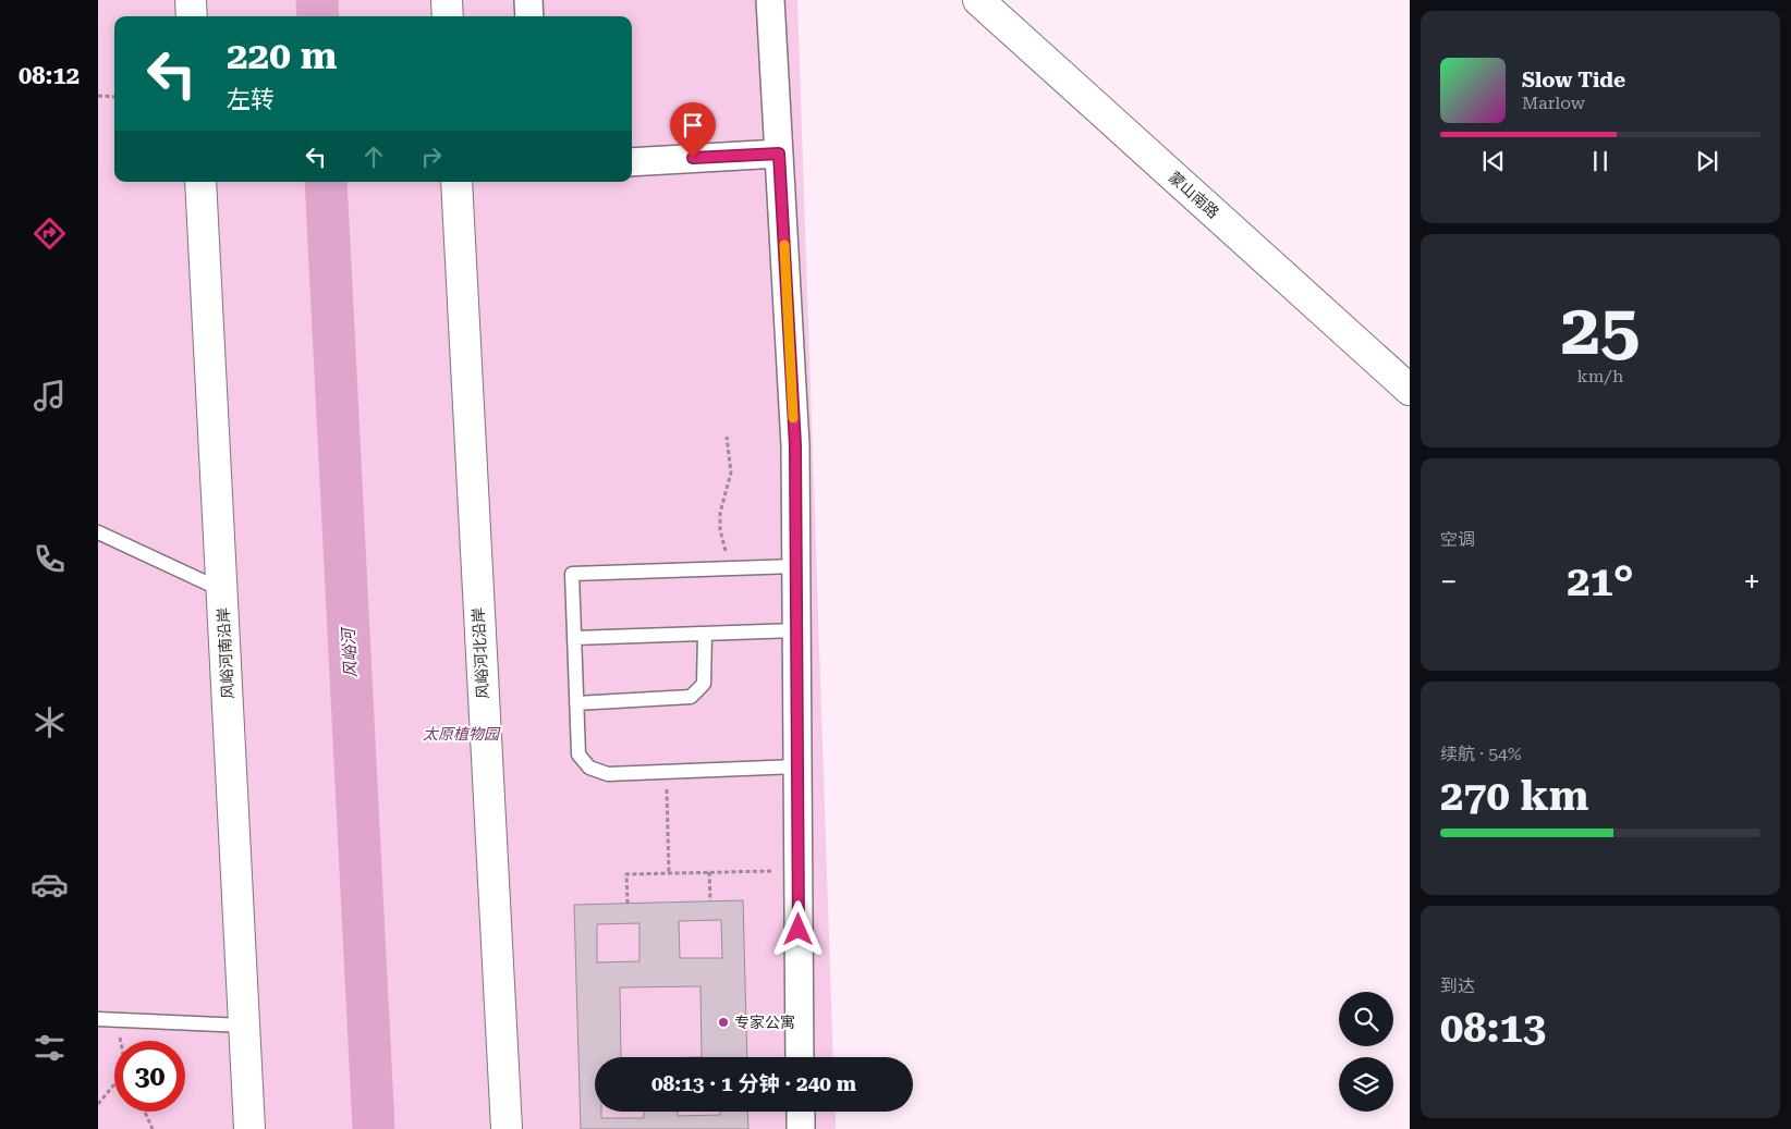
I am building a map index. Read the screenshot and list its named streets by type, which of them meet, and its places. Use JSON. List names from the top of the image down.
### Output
{
  "streets": {
    "street": ["蒙山南路", "风峪河南沿岸", "风峪河北沿岸"]
  },
  "water": ["风峪河"],
  "parks": ["太原植物园"],
  "places": ["专家公寓"],
  "page": {
    "tabs": "08:12",
    "turn": ["220 m", "左转"],
    "song": ["Slow Tide", "Marlow"],
    "tile": [
      ["25", "km/h"],
      "空调",
      ["续航 · 54%", "270 km"],
      ["到达", "08:13"]
    ],
    "heat": ["−", "21°", "+"],
    "limit": "30",
    "trip": "08:13 · 1 分钟 · 240 m"
  }
}
